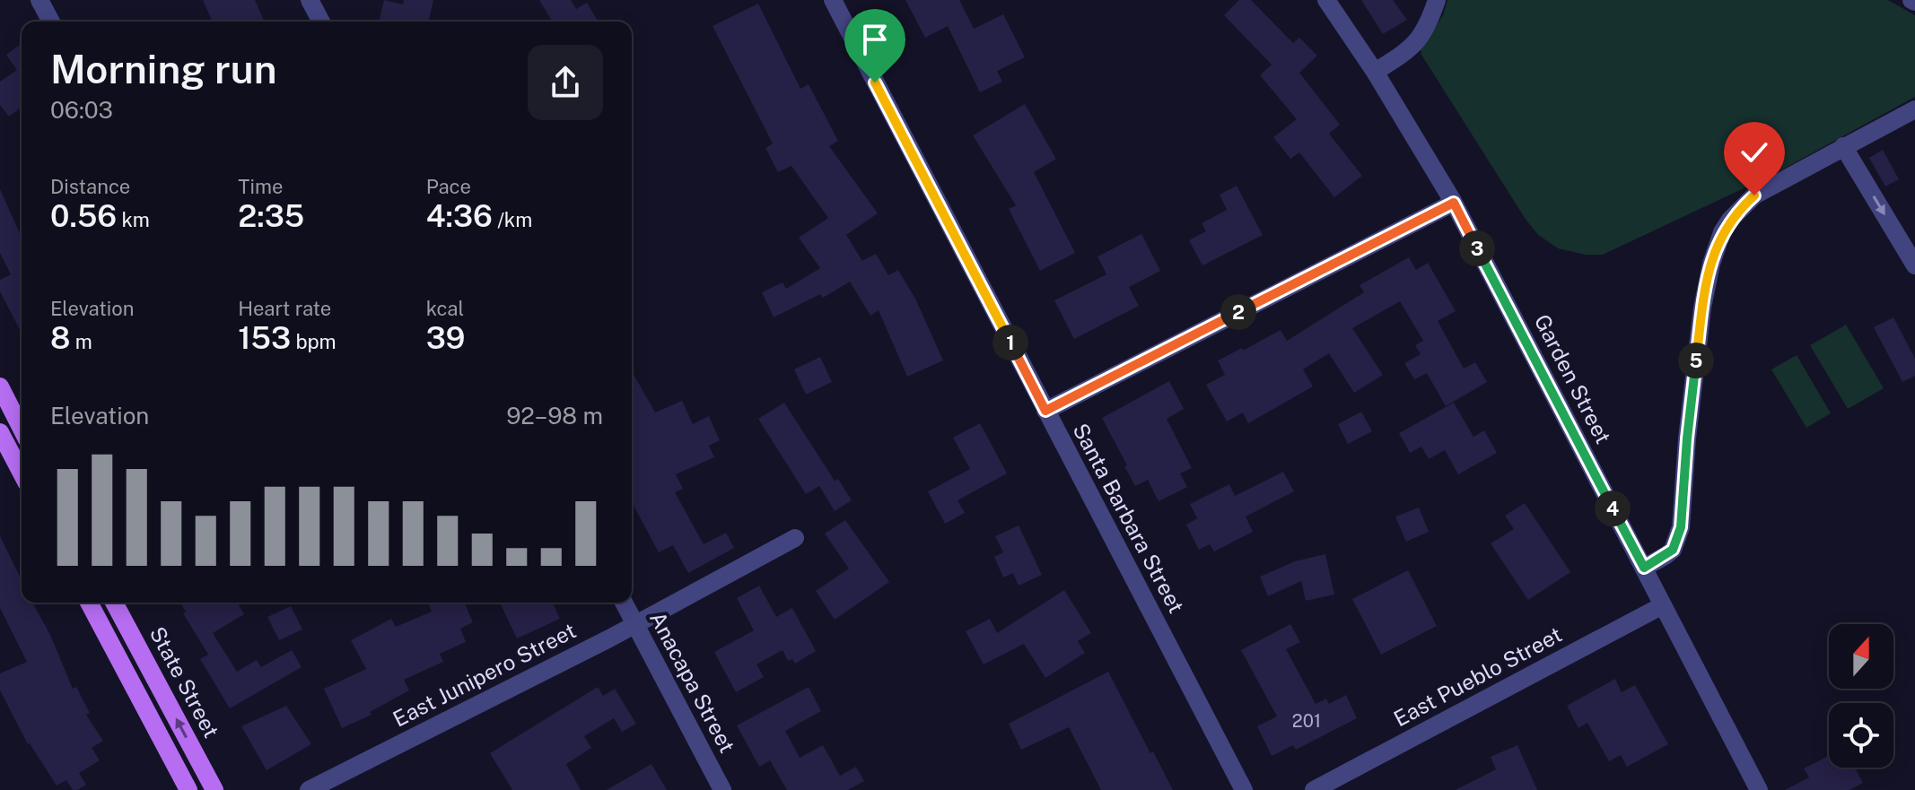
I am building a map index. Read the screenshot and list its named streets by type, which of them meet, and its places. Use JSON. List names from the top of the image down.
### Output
{
  "streets": {
    "main road": ["State Street"],
    "street": [
      "Garden Street",
      "Santa Barbara Street",
      "East Junipero Street",
      "East Pueblo Street",
      "Anacapa Street"
    ]
  },
  "crossings": [
    ["Garden Street", "East Pueblo Street"],
    ["East Junipero Street", "Anacapa Street"]
  ],
  "house_numbers": ["201"],
  "north": "top",
  "page": {
    "heading": ["Morning run", "06:03"],
    "stats": [
      ["Distance", "0.56 km"],
      ["Time", "2:35"],
      ["Pace", "4:36 /km"],
      ["Elevation", "8 m"],
      ["Heart rate", "153 bpm"],
      ["kcal", "39"]
    ],
    "pins": [
      "3",
      "2",
      "1",
      "5",
      "4"
    ],
    "chart": ["Elevation", "92–98 m"]
  }
}
